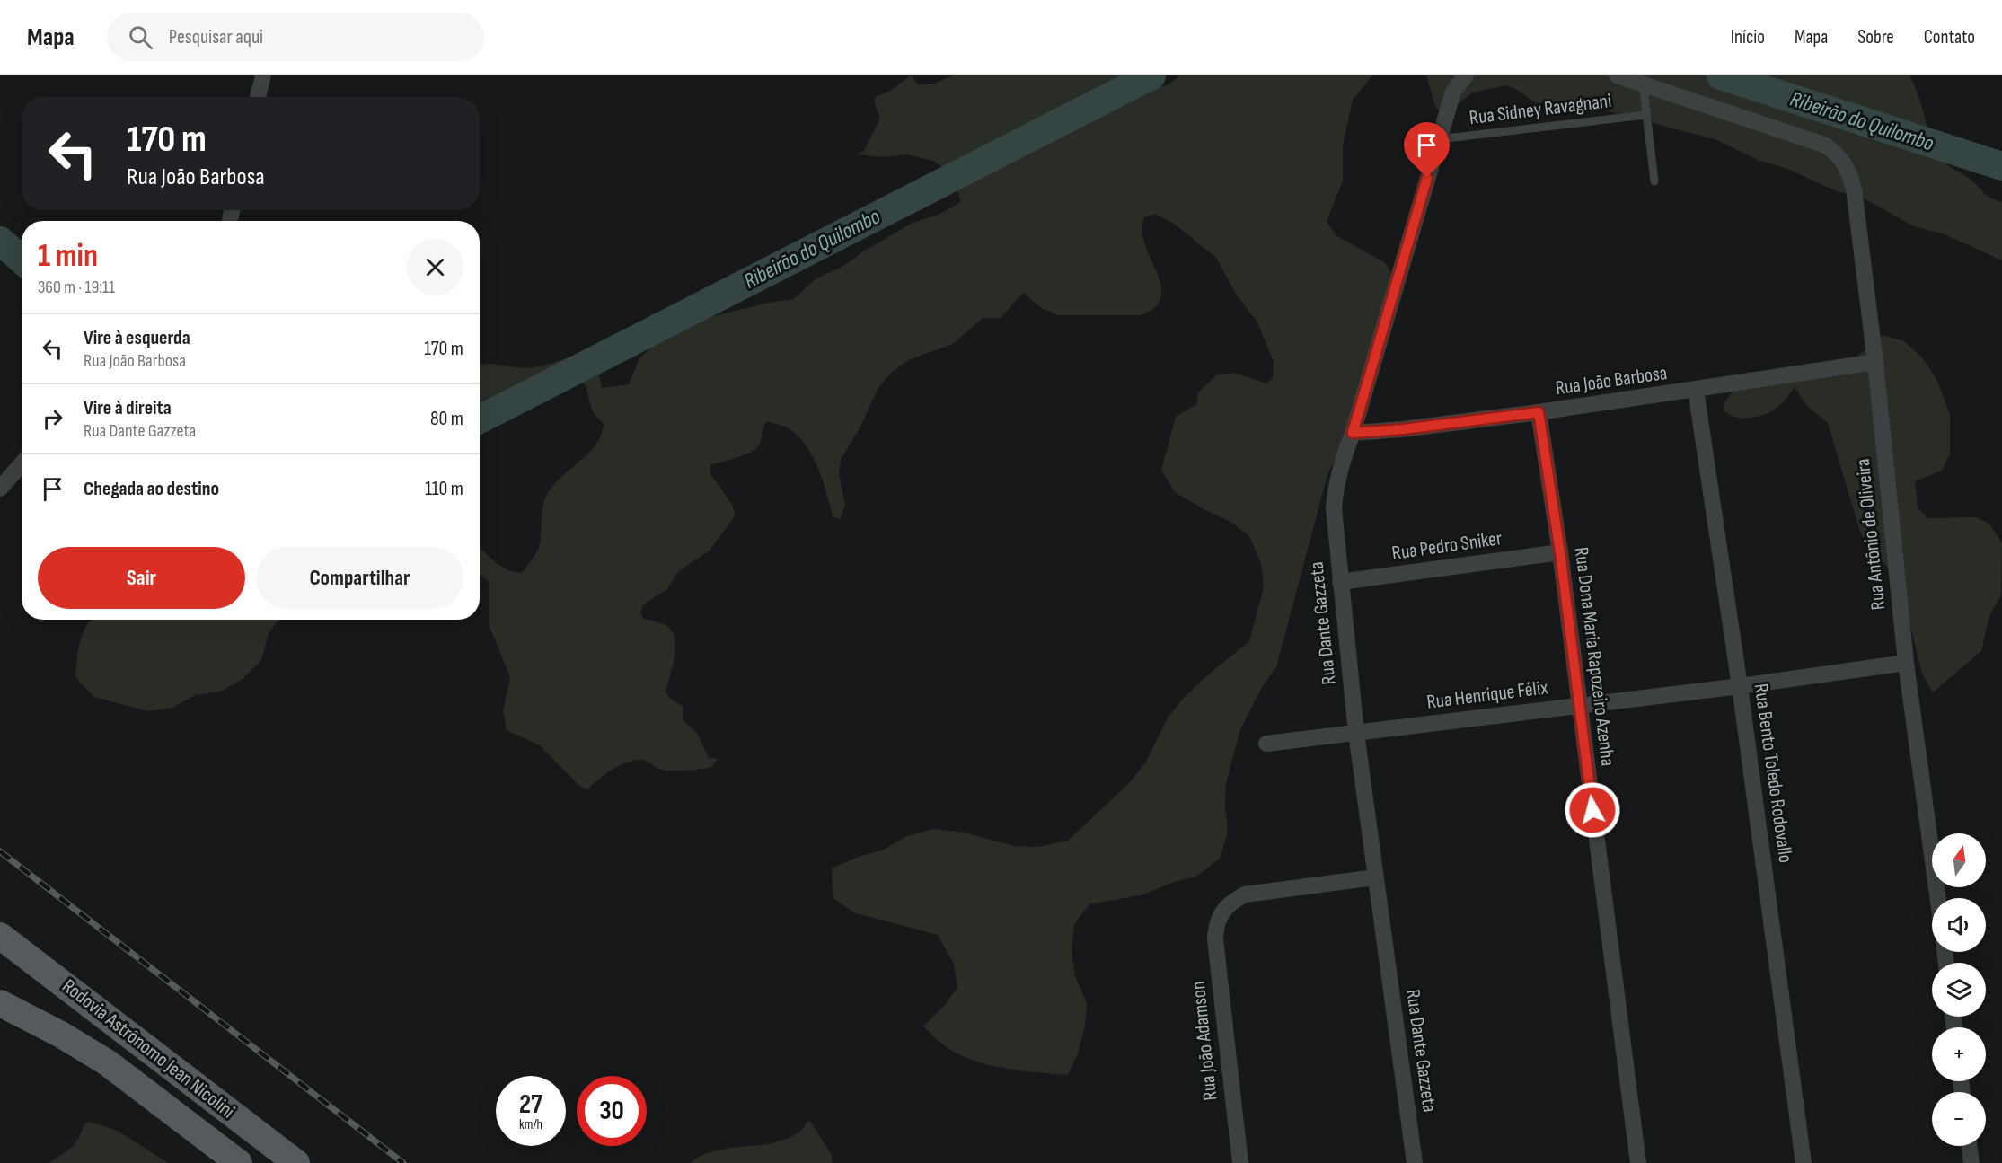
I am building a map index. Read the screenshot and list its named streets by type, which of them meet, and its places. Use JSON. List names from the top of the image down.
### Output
{
  "streets": {
    "main road": ["Rodovia Astrônomo Jean Nicolini"],
    "street": [
      "Rua João Barbosa",
      "Rua Antônio de Oliveira",
      "Rua Pedro Sniker",
      "Rua Dante Gazzeta",
      "Rua Dona Maria Rapozeiro Azenha",
      "Rua Henrique Félix",
      "Rua Bento Toledo Rodovallo",
      "Rua João Adamson"
    ],
    "lane": ["Rua Sidney Ravagnani"]
  },
  "crossings": [
    ["Rua Sidney Ravagnani", "Rua Dante Gazzeta"],
    ["Rua João Barbosa", "Rua Antônio de Oliveira"],
    ["Rua João Barbosa", "Rua Dante Gazzeta"],
    ["Rua João Barbosa", "Rua Dona Maria Rapozeiro Azenha"],
    ["Rua João Barbosa", "Rua Bento Toledo Rodovallo"],
    ["Rua Antônio de Oliveira", "Rua Henrique Félix"],
    ["Rua Pedro Sniker", "Rua Dante Gazzeta"],
    ["Rua Pedro Sniker", "Rua Dona Maria Rapozeiro Azenha"],
    ["Rua Dante Gazzeta", "Rua Henrique Félix"],
    ["Rua Dante Gazzeta", "Rua João Adamson"],
    ["Rua Dona Maria Rapozeiro Azenha", "Rua Henrique Félix"],
    ["Rua Henrique Félix", "Rua Bento Toledo Rodovallo"]
  ],
  "water": ["Ribeirão do Quilombo"],
  "north": "top",
  "page": {
    "header": "Mapa",
    "search": "Pesquisar aqui",
    "nav": [
      "Início",
      "Mapa",
      "Sobre",
      "Contato"
    ],
    "turn": ["170 m", "Rua João Barbosa"],
    "heading": ["1 min", "360 m · 19:11"],
    "list": [
      {
        "name": "Vire à esquerda",
        "note": "Rua João Barbosa",
        "value": "170 m"
      },
      {
        "name": "Vire à direita",
        "note": "Rua Dante Gazzeta",
        "value": "80 m"
      },
      {
        "name": "Chegada ao destino",
        "value": "110 m"
      }
    ],
    "buttons": ["Sair", "Compartilhar"],
    "map_buttons": ["+", "−"],
    "speed": "27 km/h",
    "limit": "30"
  }
}
